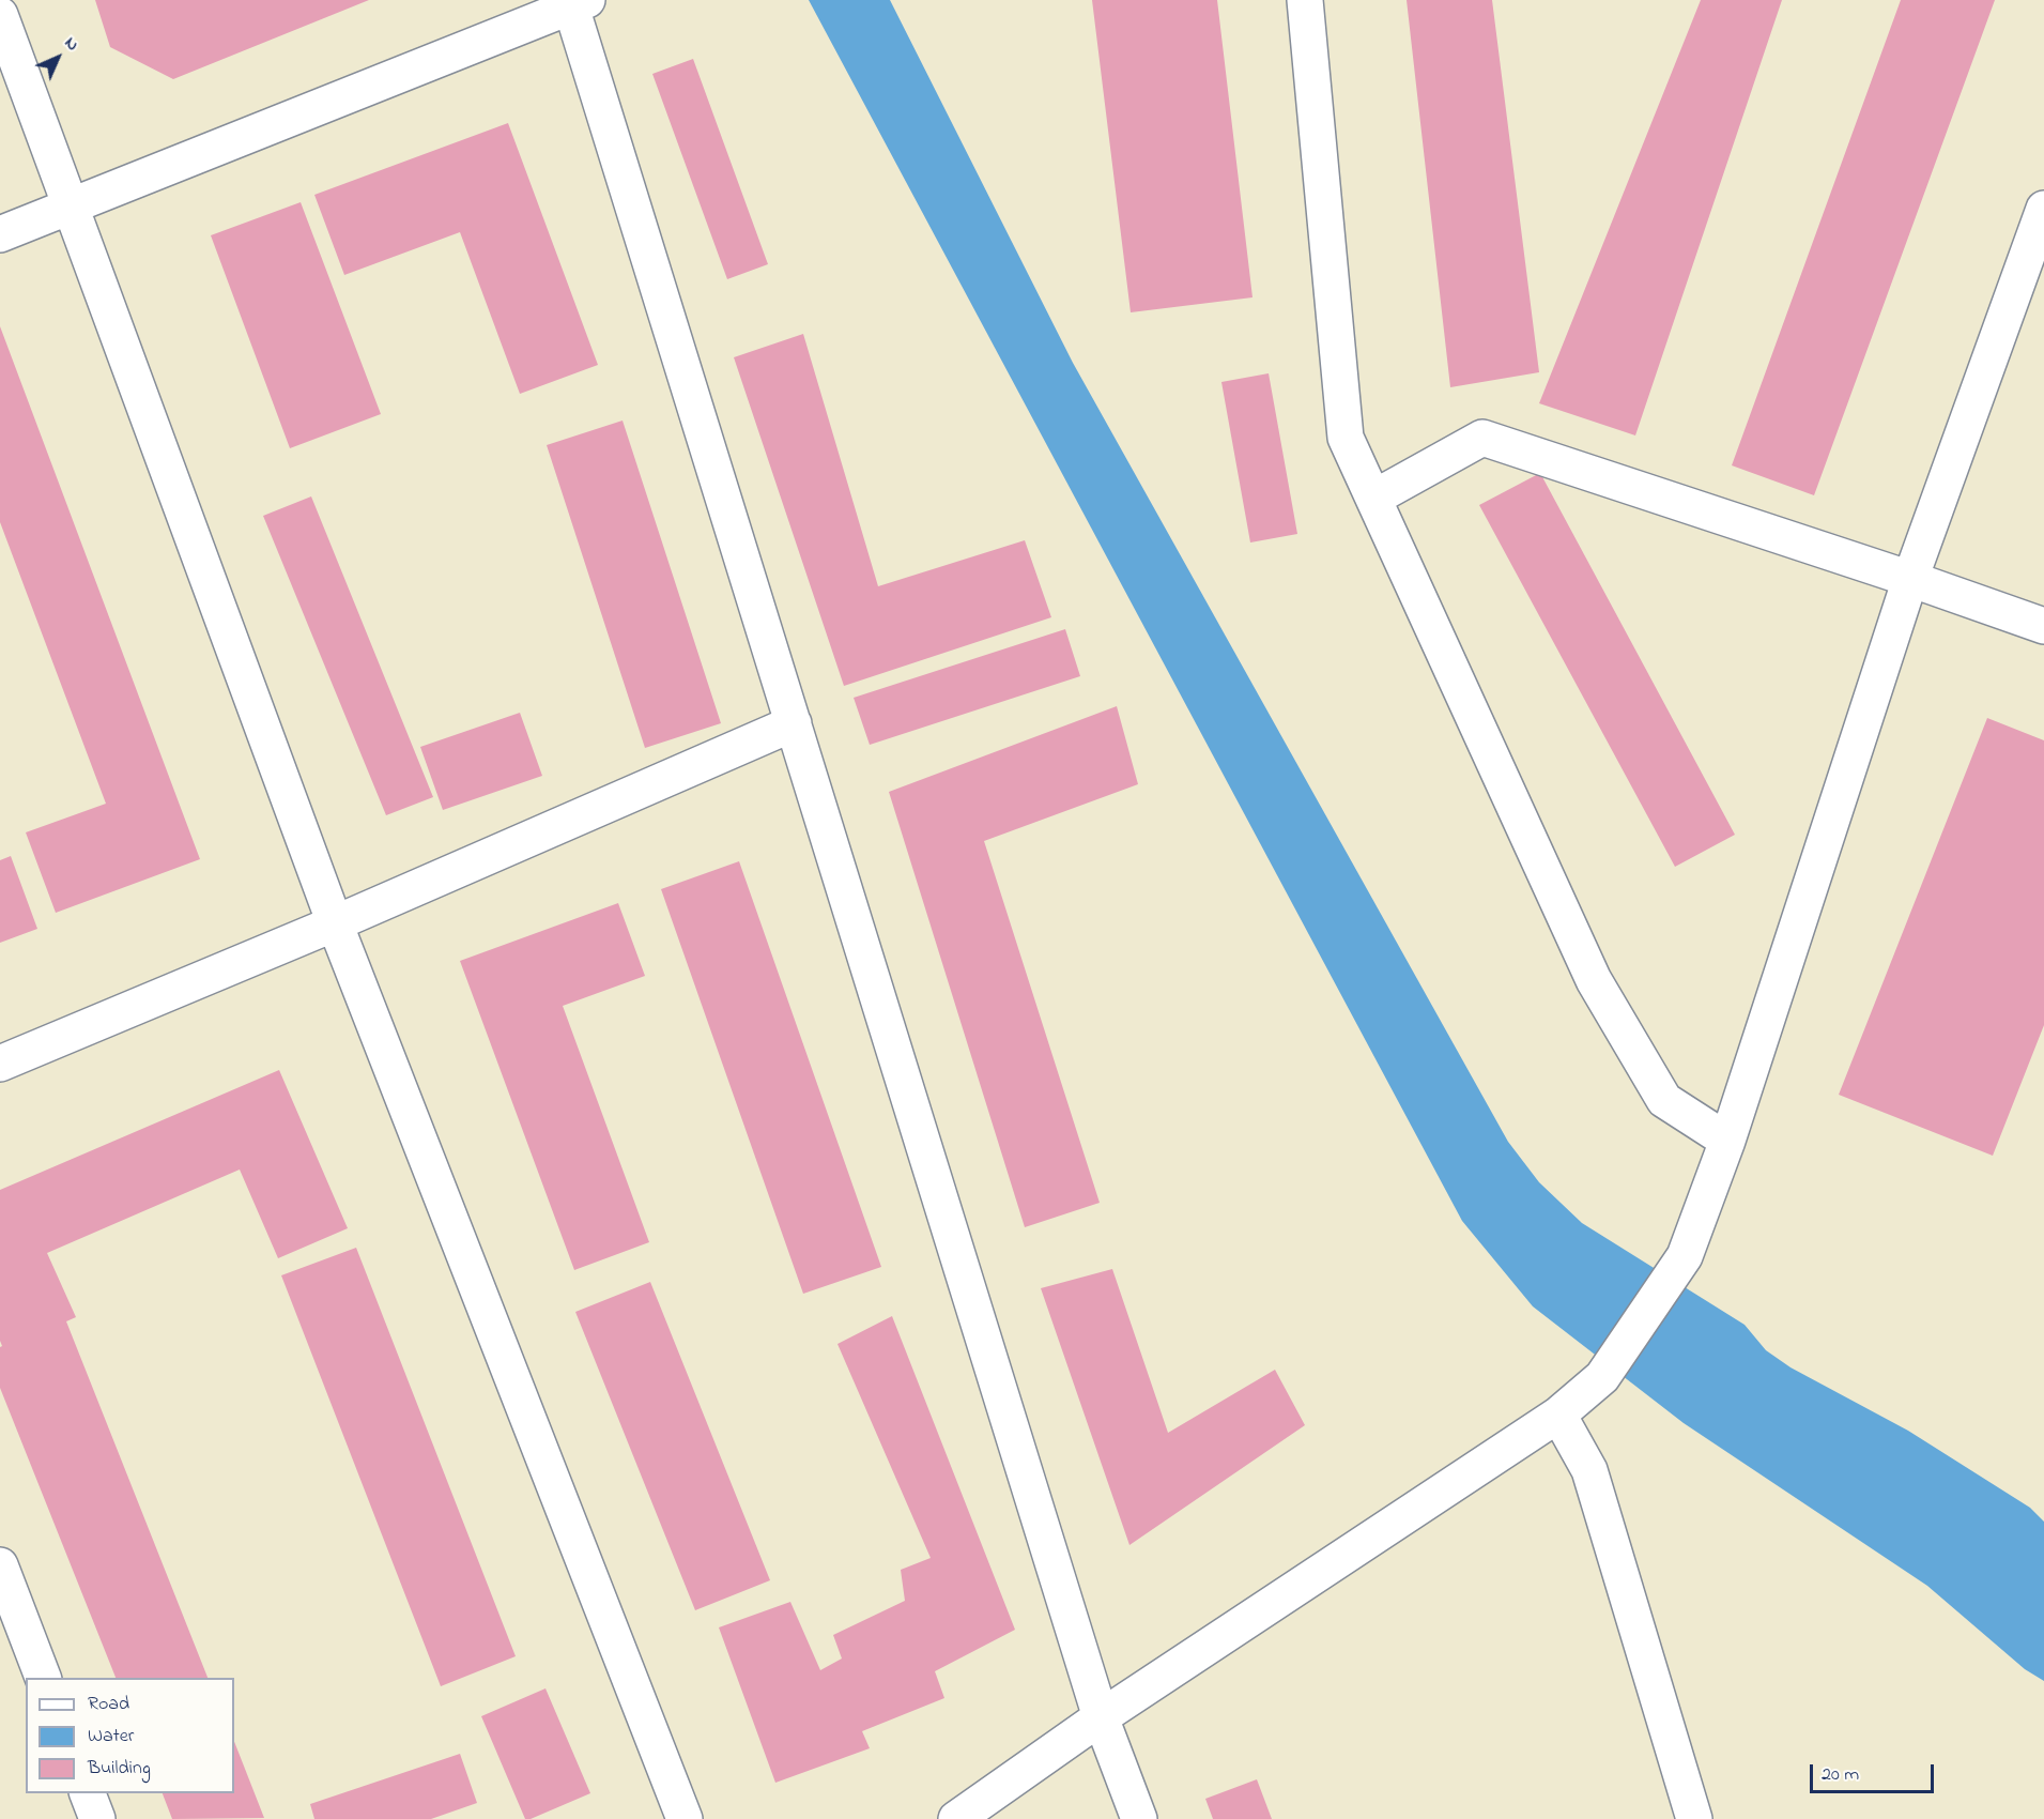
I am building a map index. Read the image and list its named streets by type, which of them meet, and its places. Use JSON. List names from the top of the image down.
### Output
{
  "legend": ["Road", "Water", "Building"],
  "scale_bar": "20 m",
  "north": "top right"
}
